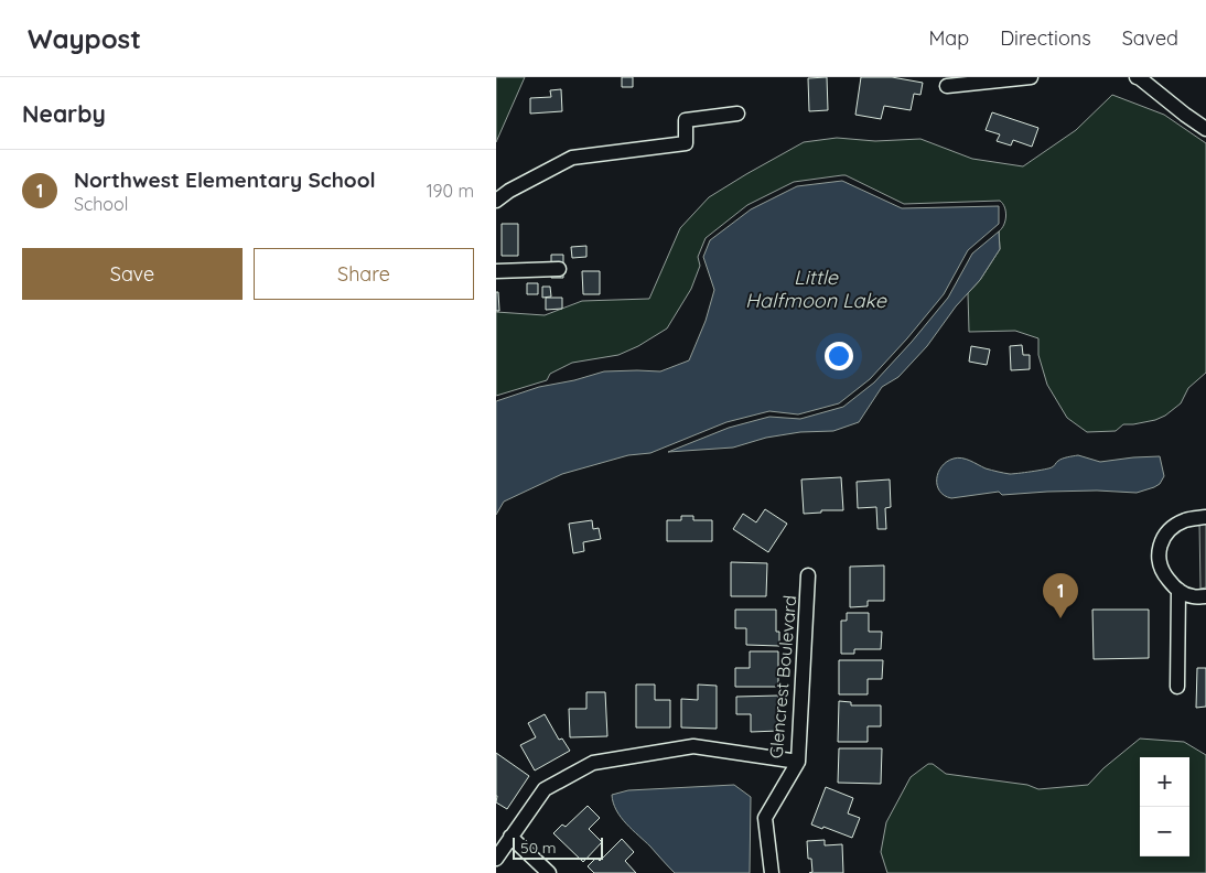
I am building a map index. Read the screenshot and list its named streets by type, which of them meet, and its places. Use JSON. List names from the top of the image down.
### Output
{
  "streets": {
    "street": ["Glencrest Boulevard"]
  },
  "water": ["Little Halfmoon Lake"],
  "scale_bar": "50 m",
  "page": {
    "header": "Waypost",
    "nav": ["Map", "Directions", "Saved"],
    "heading": "Nearby",
    "list": [
      {
        "mark": "1",
        "name": "Northwest Elementary School",
        "note": "School",
        "value": "190 m"
      }
    ],
    "buttons": ["Save", "Share"],
    "pins": "1",
    "map_buttons": ["+", "−"],
    "scale": "50 m"
  }
}
